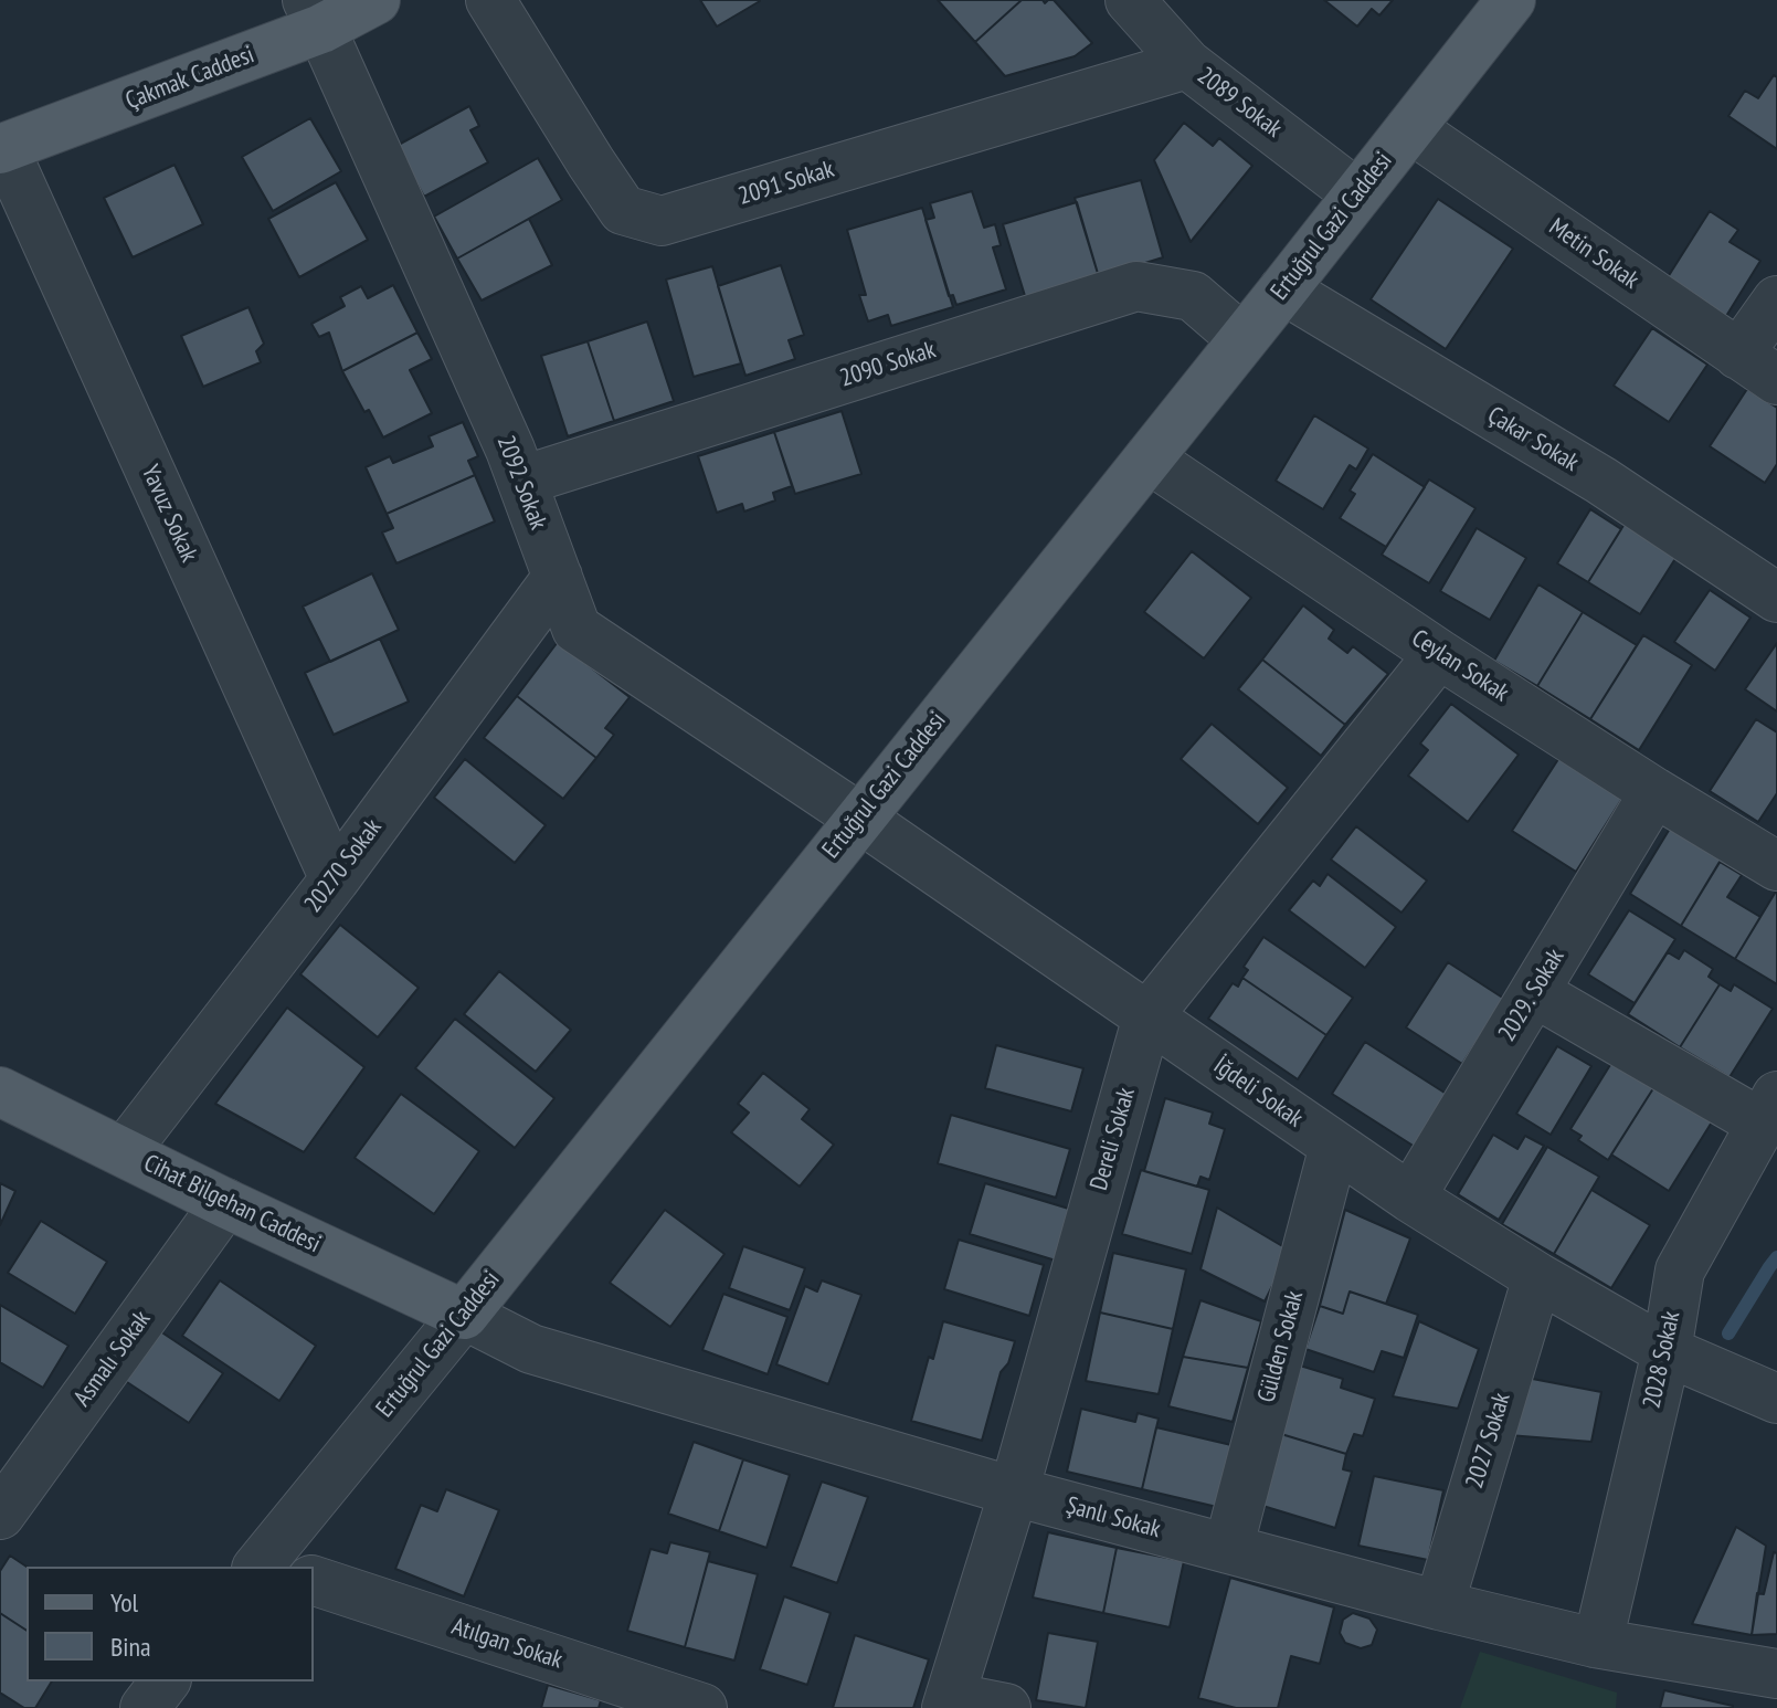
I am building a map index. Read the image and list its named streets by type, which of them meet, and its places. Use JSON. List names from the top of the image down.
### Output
{
  "streets": {
    "main road": ["Çakmak Caddesi", "Ertuğrul Gazi Caddesi", "Cihat Bilgehan Caddesi"],
    "street": [
      "2089 Sokak",
      "2091 Sokak",
      "Metin Sokak",
      "2090 Sokak",
      "Çakar Sokak",
      "2092 Sokak",
      "Yavuz Sokak",
      "Ceylan Sokak",
      "20270 Sokak",
      "2029. Sokak",
      "İğdeli Sokak",
      "Dereli Sokak",
      "Gülden Sokak",
      "Asmalı Sokak",
      "2028 Sokak",
      "2027 Sokak",
      "Şanlı Sokak",
      "Atılgan Sokak"
    ]
  },
  "crossings": [
    ["Çakmak Caddesi", "2092 Sokak"],
    ["Çakmak Caddesi", "Yavuz Sokak"],
    ["2089 Sokak", "2091 Sokak"],
    ["2089 Sokak", "Ertuğrul Gazi Caddesi"],
    ["Ertuğrul Gazi Caddesi", "Metin Sokak"],
    ["Ertuğrul Gazi Caddesi", "2090 Sokak"],
    ["Ertuğrul Gazi Caddesi", "Çakar Sokak"],
    ["Ertuğrul Gazi Caddesi", "2092 Sokak"],
    ["Ertuğrul Gazi Caddesi", "Ceylan Sokak"],
    ["Ertuğrul Gazi Caddesi", "İğdeli Sokak"],
    ["Ertuğrul Gazi Caddesi", "Cihat Bilgehan Caddesi"],
    ["Ertuğrul Gazi Caddesi", "Şanlı Sokak"],
    ["2090 Sokak", "2092 Sokak"],
    ["2092 Sokak", "20270 Sokak"],
    ["2092 Sokak", "İğdeli Sokak"],
    ["Yavuz Sokak", "20270 Sokak"],
    ["Ceylan Sokak", "2029. Sokak"],
    ["Ceylan Sokak", "Dereli Sokak"],
    ["20270 Sokak", "Cihat Bilgehan Caddesi"],
    ["2029. Sokak", "İğdeli Sokak"],
    ["İğdeli Sokak", "Dereli Sokak"],
    ["İğdeli Sokak", "Gülden Sokak"],
    ["İğdeli Sokak", "2028 Sokak"],
    ["İğdeli Sokak", "2027 Sokak"],
    ["Dereli Sokak", "Şanlı Sokak"],
    ["Cihat Bilgehan Caddesi", "Asmalı Sokak"],
    ["Cihat Bilgehan Caddesi", "Şanlı Sokak"],
    ["Gülden Sokak", "Şanlı Sokak"],
    ["2028 Sokak", "Şanlı Sokak"],
    ["2027 Sokak", "Şanlı Sokak"]
  ],
  "legend": ["Yol", "Bina"]
}
